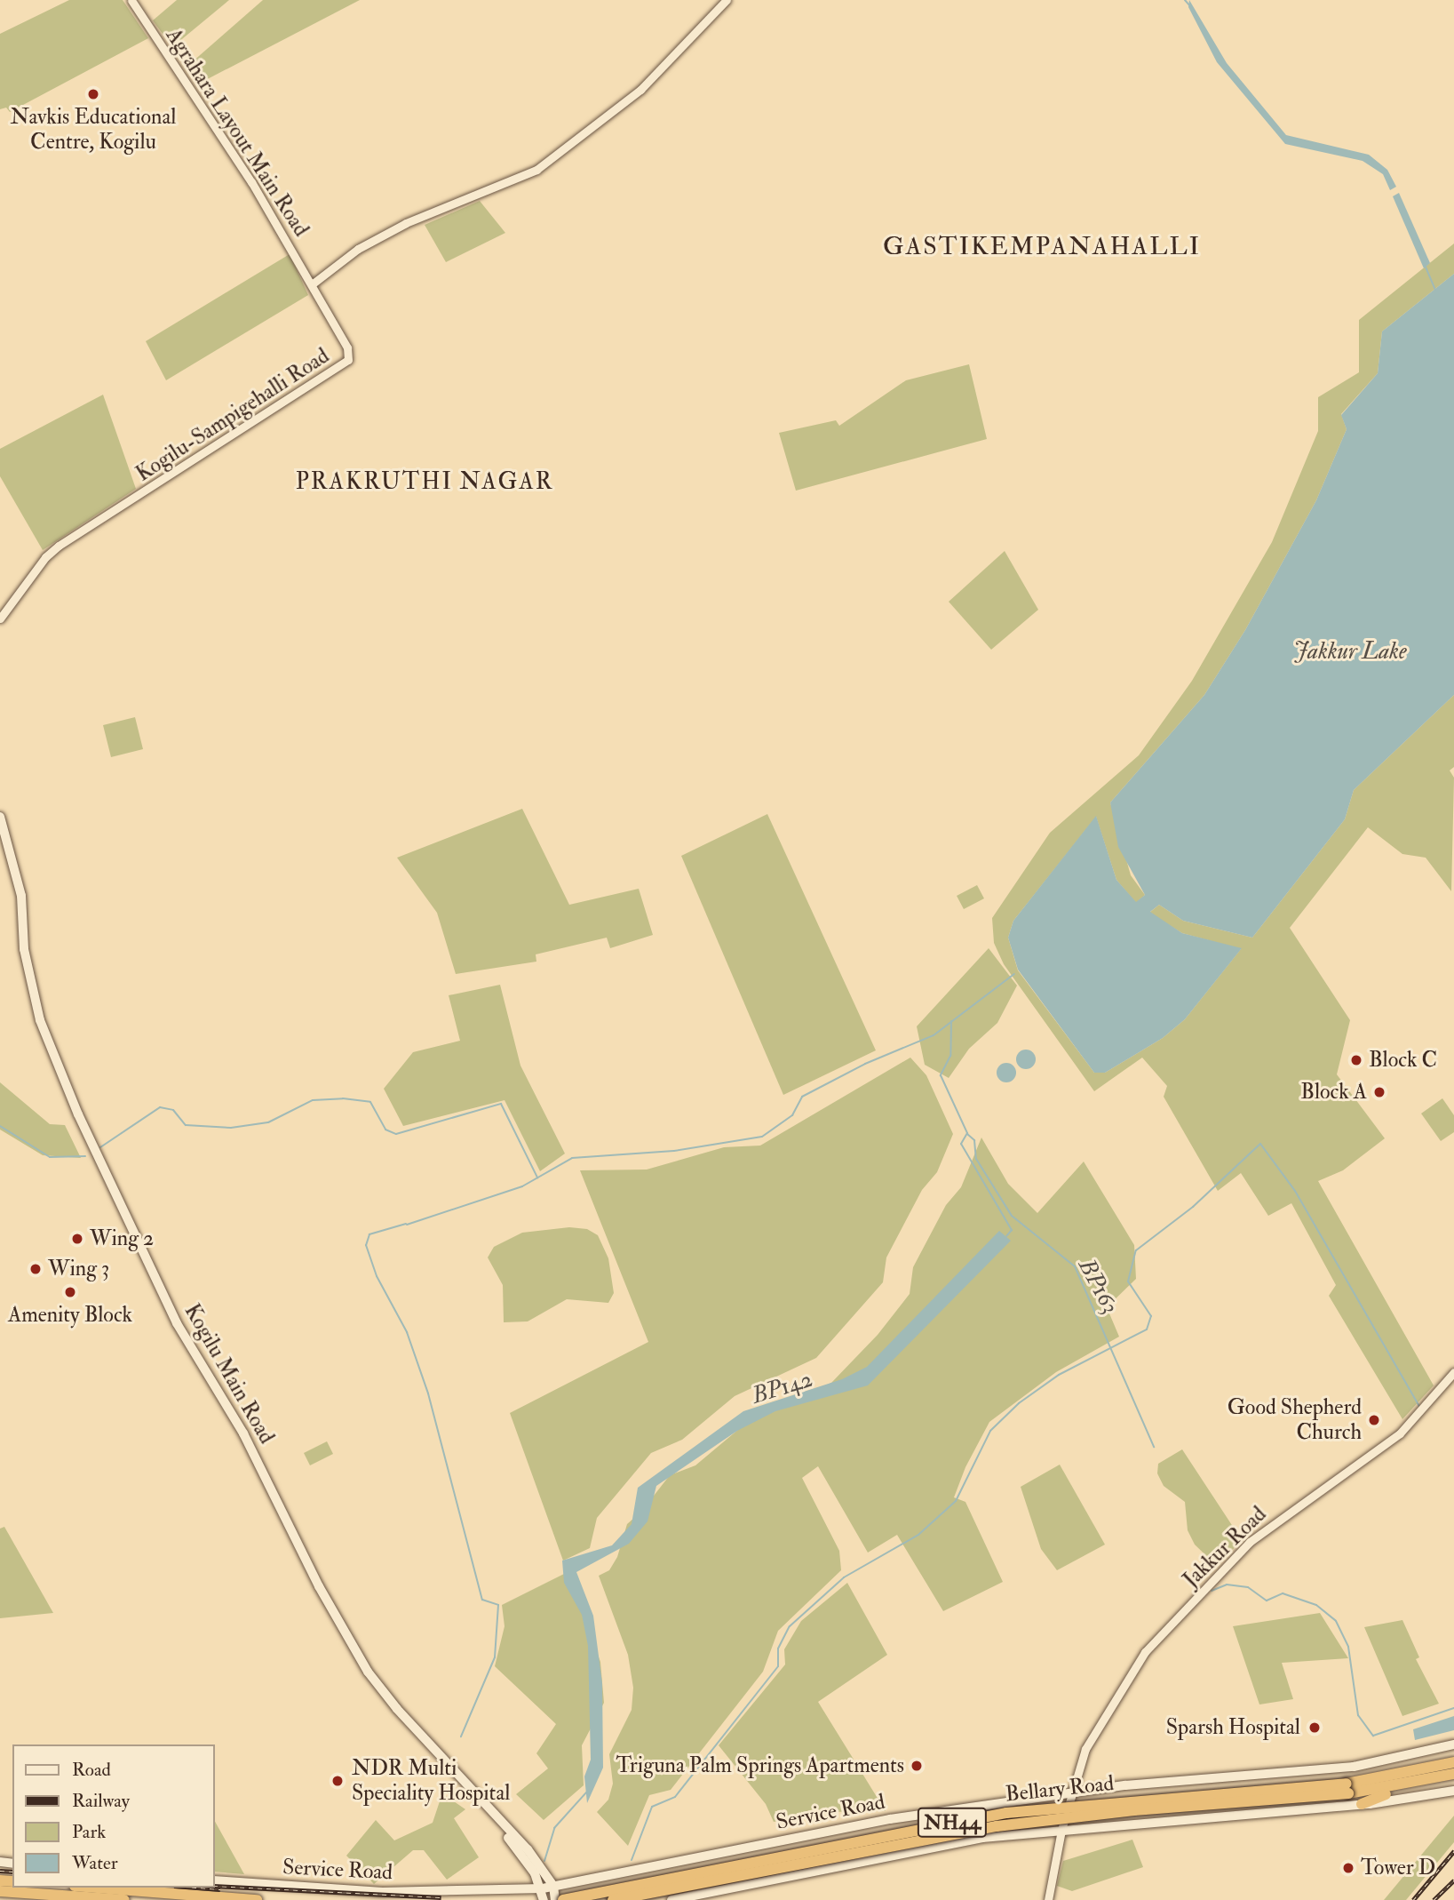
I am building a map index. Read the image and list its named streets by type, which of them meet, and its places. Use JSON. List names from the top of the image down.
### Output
{
  "streets": {
    "highway": ["Bellary Road", "NH44"],
    "main road": ["Kogilu Main Road", "Service Road"],
    "street": ["Agrahara Layout Main Road", "Kogilu-Sampigehalli Road", "Jakkur Road"]
  },
  "crossings": [
    ["Agrahara Layout Main Road", "Kogilu-Sampigehalli Road"],
    ["Kogilu Main Road", "Service Road"],
    ["Jakkur Road", "Service Road"]
  ],
  "districts": ["GASTIKEMPANAHALLI", "PRAKRUTHI NAGAR"],
  "water": ["Jakkur Lake", "BP163", "BP142"],
  "places": [
    "Navkis Educational Centre, Kogilu",
    "Block C",
    "Block A",
    "Wing 2",
    "Wing 3",
    "Amenity Block",
    "Good Shepherd Church",
    "Sparsh Hospital",
    "Triguna Palm Springs Apartments",
    "NDR Multi Speciality Hospital",
    "Tower D"
  ],
  "legend": [
    "Road",
    "Railway",
    "Park",
    "Water"
  ]
}
